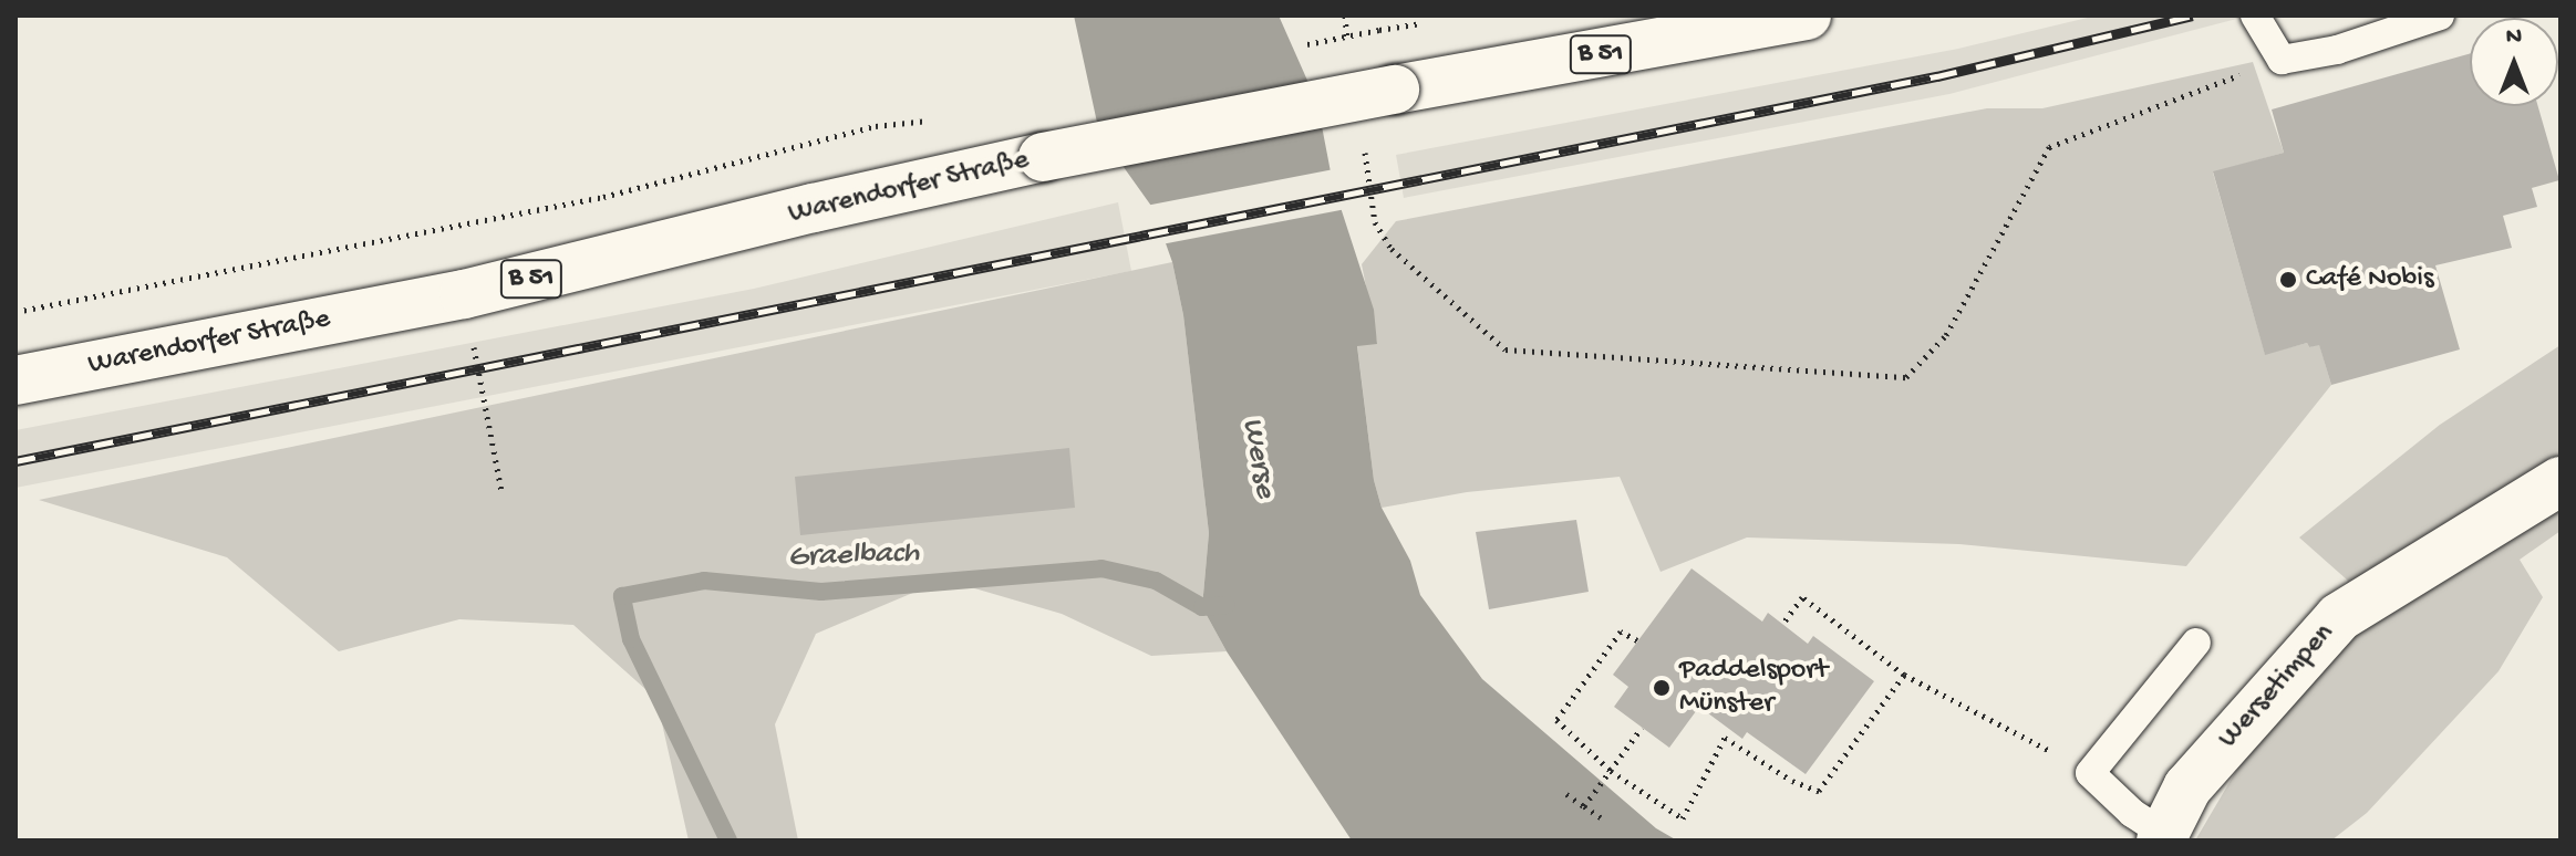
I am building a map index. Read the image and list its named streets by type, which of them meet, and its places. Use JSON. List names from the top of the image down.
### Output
{
  "streets": {
    "main road": ["B 51", "Warendorfer Straße", "Wersetimpen"]
  },
  "water": ["Werse", "Graelbach"],
  "places": ["Café Nobis", "Paddelsport Münster"],
  "north": "top"
}
